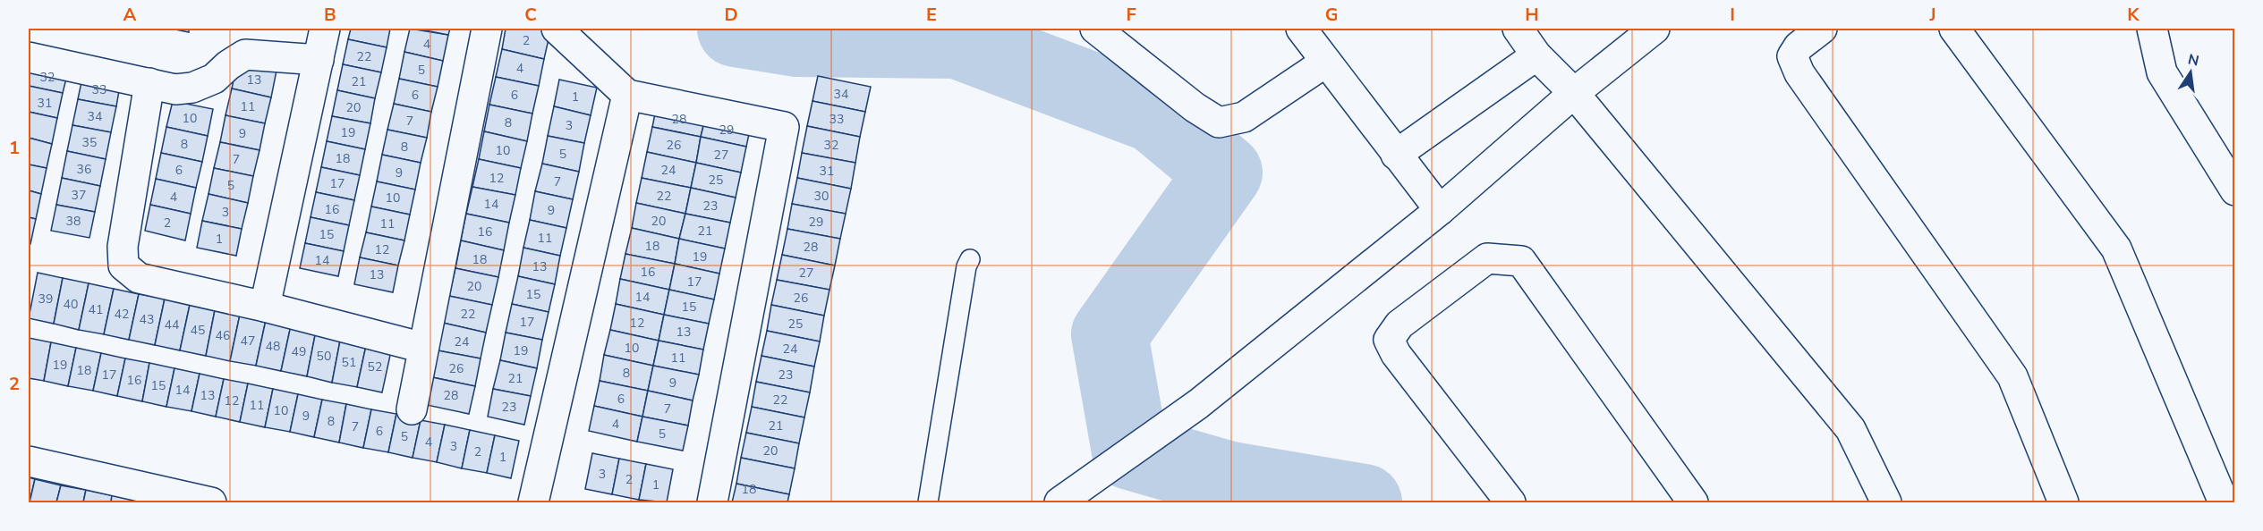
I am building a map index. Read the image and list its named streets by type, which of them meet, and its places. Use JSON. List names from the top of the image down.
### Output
{
  "house_numbers": [
    "2",
    "4",
    "22",
    "4",
    "5",
    "32",
    "13",
    "21",
    "33",
    "34",
    "6",
    "6",
    "1",
    "31",
    "11",
    "20",
    "34",
    "10",
    "28",
    "33",
    "7",
    "8",
    "3",
    "29",
    "19",
    "9",
    "35",
    "8",
    "26",
    "32",
    "8",
    "10",
    "5",
    "27",
    "18",
    "7",
    "36",
    "6",
    "24",
    "31",
    "9",
    "12",
    "25",
    "7",
    "17",
    "5",
    "37",
    "22",
    "30",
    "4",
    "10",
    "14",
    "23",
    "16",
    "9",
    "3",
    "38",
    "20",
    "29",
    "2",
    "11",
    "21",
    "16",
    "15",
    "11",
    "1",
    "18",
    "28",
    "12",
    "19",
    "18",
    "14",
    "13",
    "16",
    "27",
    "13",
    "17",
    "20",
    "15",
    "14",
    "26",
    "39",
    "40",
    "15",
    "41",
    "42",
    "22",
    "43",
    "17",
    "12",
    "25",
    "44",
    "45",
    "13",
    "46",
    "47",
    "24",
    "48",
    "10",
    "24",
    "19",
    "49",
    "50",
    "11",
    "51",
    "19",
    "52",
    "26",
    "18",
    "8",
    "17",
    "23",
    "21",
    "16",
    "9",
    "15",
    "14",
    "13",
    "28",
    "6",
    "22",
    "12",
    "11",
    "23",
    "7",
    "10",
    "9",
    "8",
    "4",
    "21",
    "7",
    "6",
    "5",
    "5",
    "4",
    "3",
    "20",
    "2",
    "1",
    "3",
    "2",
    "1",
    "18"
  ],
  "north": "top",
  "grid": {
    "columns": [
      "A",
      "B",
      "C",
      "D",
      "E",
      "F",
      "G",
      "H",
      "I",
      "J",
      "K"
    ],
    "rows": ["1", "2"]
  }
}
